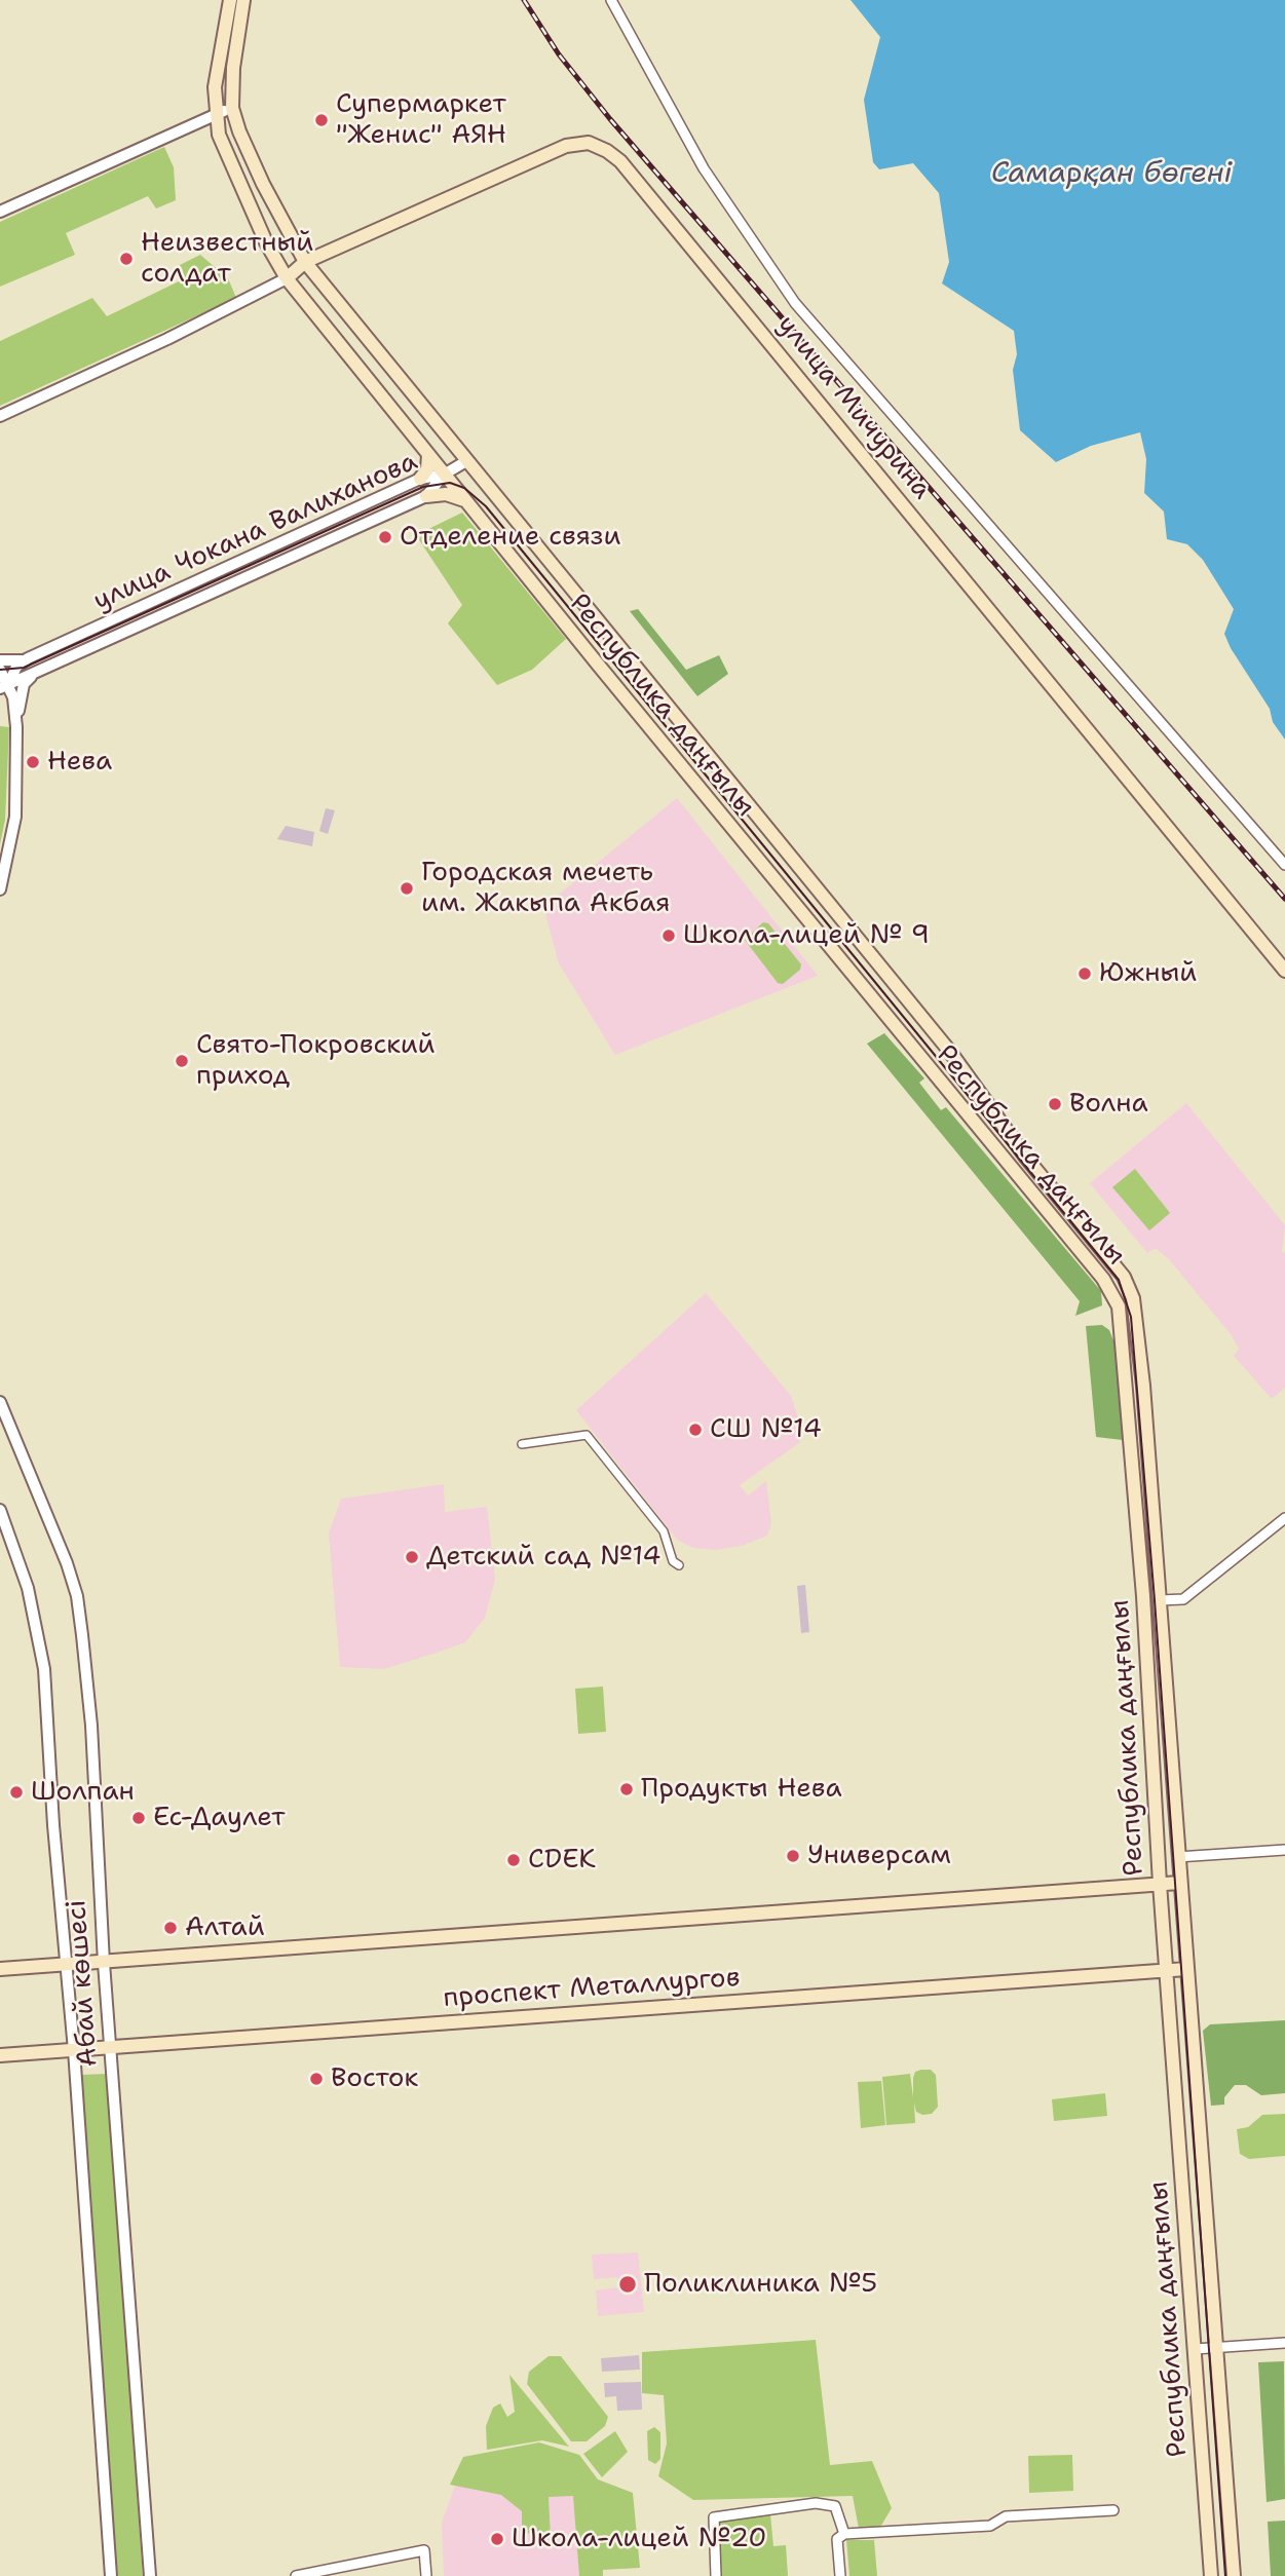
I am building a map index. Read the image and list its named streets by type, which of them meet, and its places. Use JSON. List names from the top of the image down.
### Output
{
  "streets": {
    "main road": ["улица Мичурина", "Республика даңғылы", "проспект Металлургов"],
    "street": ["улица Чокана Валиханова", "Абай көшесі"]
  },
  "crossings": [
    ["улица Мичурина", "Республика даңғылы"],
    ["улица Чокана Валиханова", "Республика даңғылы"],
    ["Республика даңғылы", "проспект Металлургов"],
    ["Абай көшесі", "проспект Металлургов"]
  ],
  "water": ["Самарқан бөгені"],
  "places": [
    "Супермаркет \"Женис\" АЯН",
    "Неизвестный солдат",
    "Отделение связи",
    "Нева",
    "Городская мечеть им. Жакыпа Акбая",
    "Школа-лицей № 9",
    "Южный",
    "Свято-Покровский приход",
    "Волна",
    "СШ №14",
    "Детский сад №14",
    "Продукты Нева",
    "Шолпан",
    "Ес-Даулет",
    "Универсам",
    "CDEK",
    "Алтай",
    "Восток",
    "Поликлиника №5",
    "Школа-лицей №20"
  ]
}
